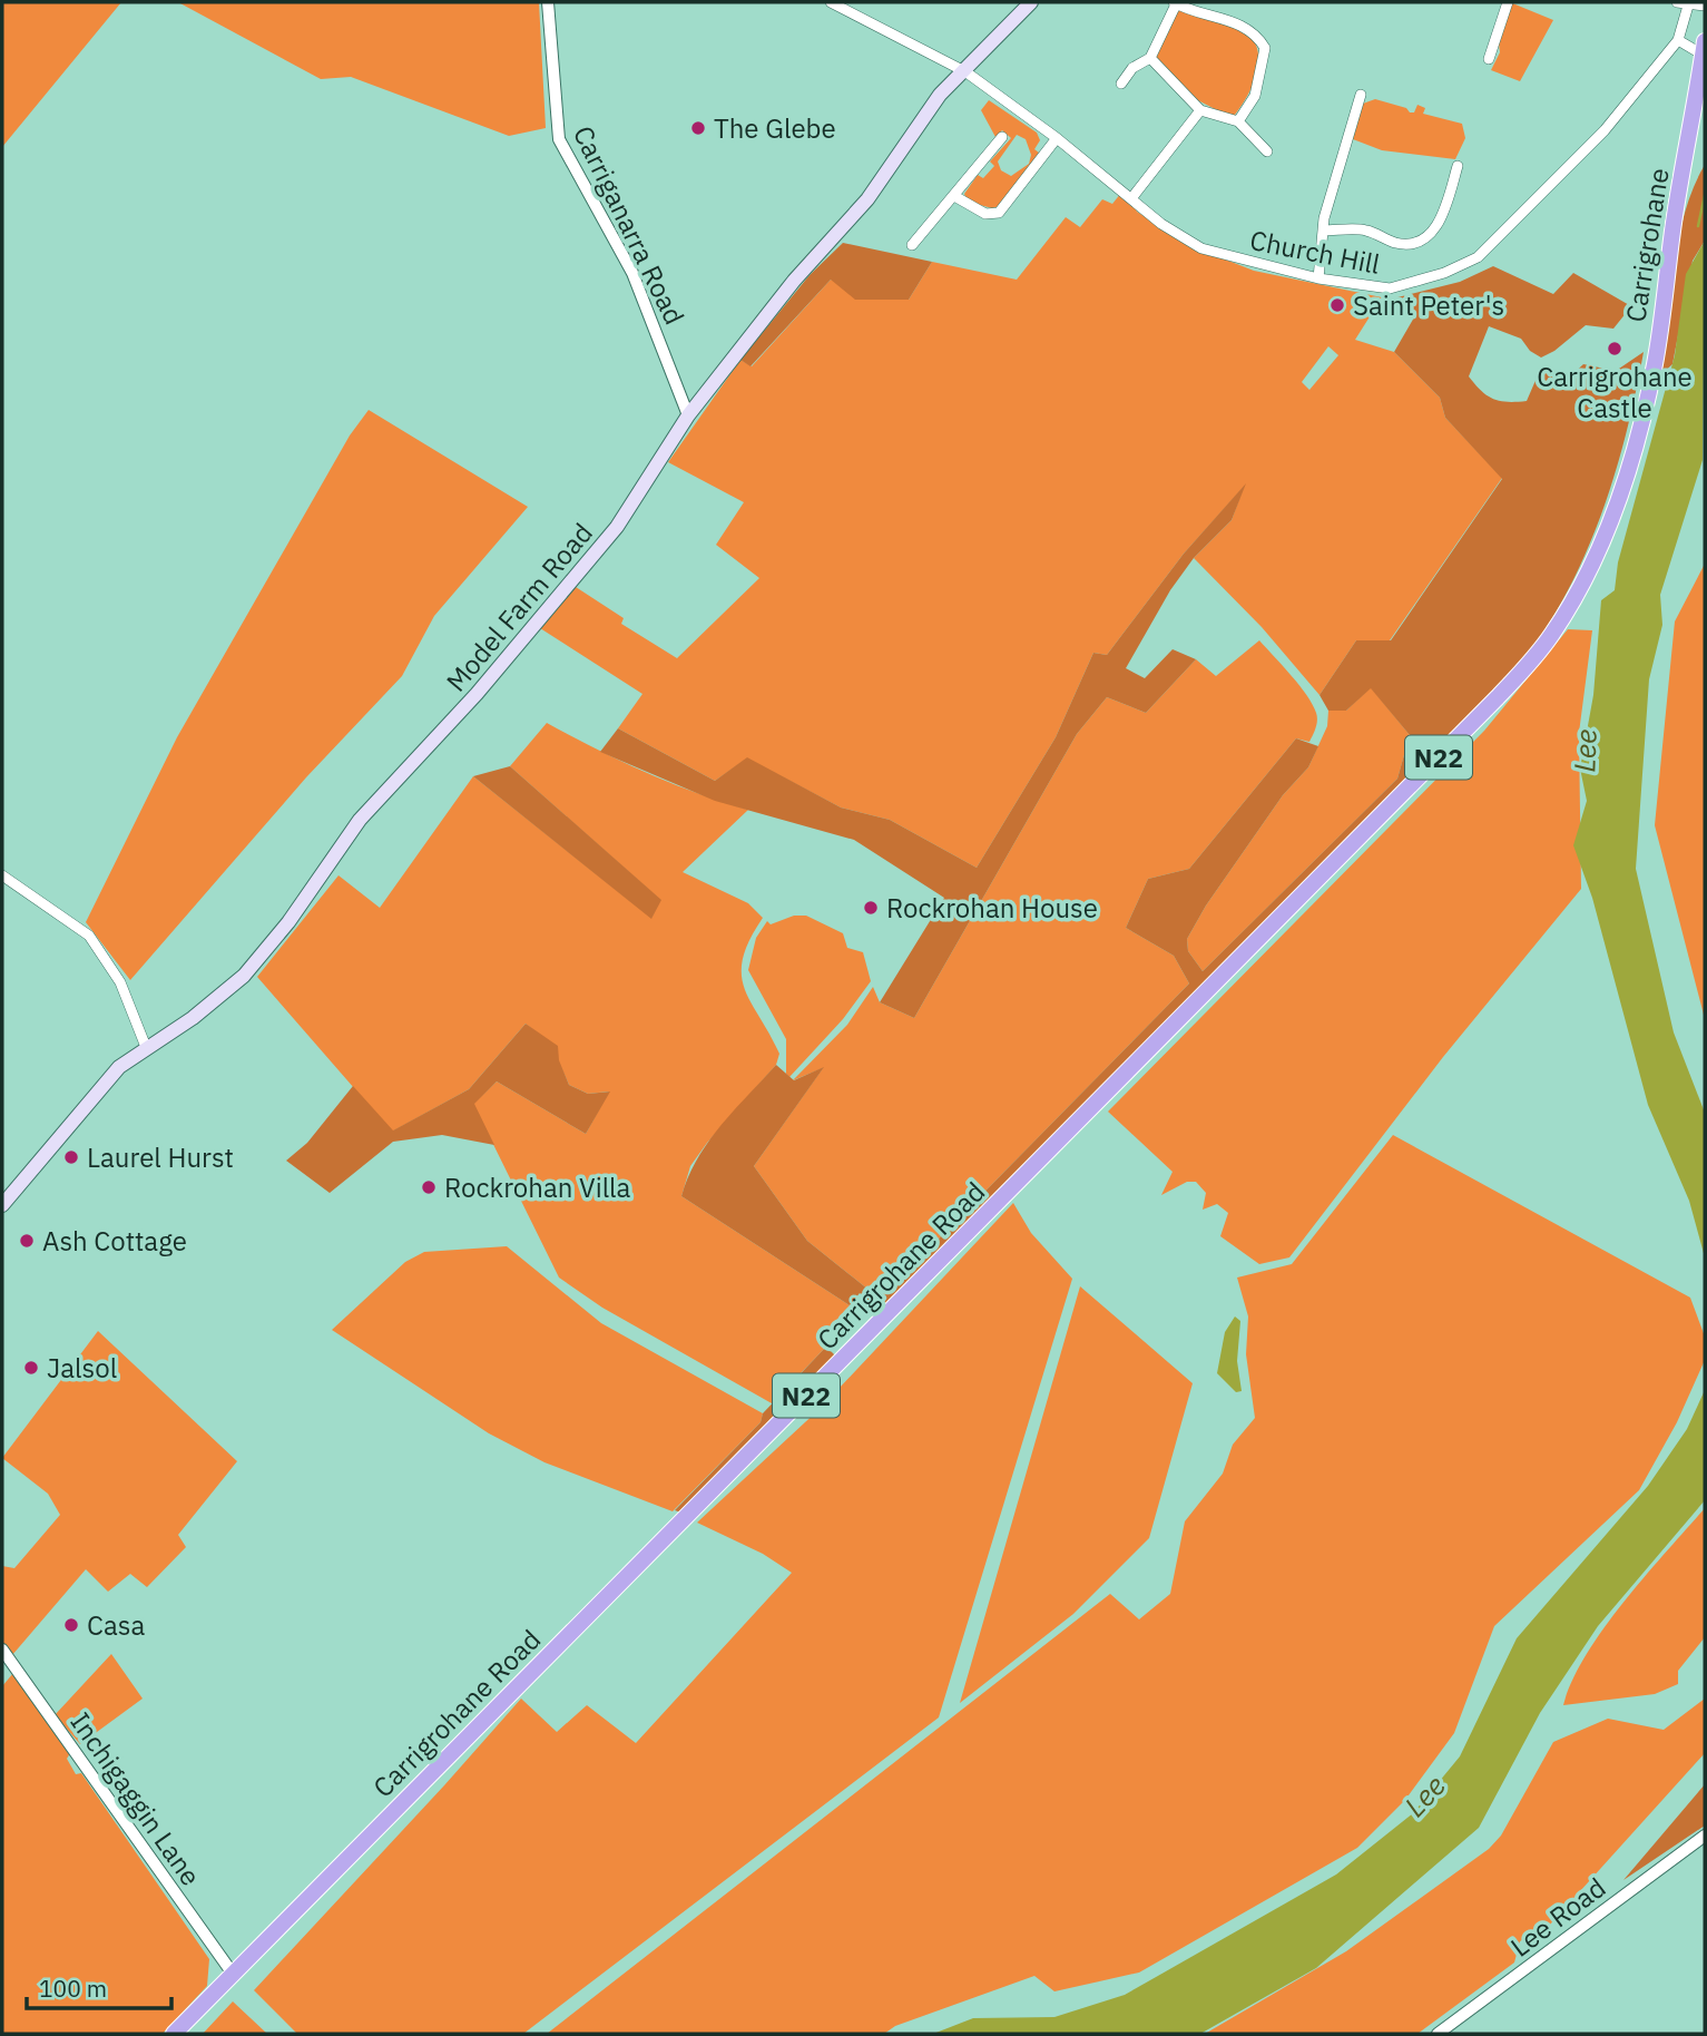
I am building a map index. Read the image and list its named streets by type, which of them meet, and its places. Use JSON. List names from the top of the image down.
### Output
{
  "streets": {
    "highway": ["Carrigrohane", "N22", "Carrigrohane Road"],
    "main road": ["Model Farm Road"],
    "street": [
      "Carriganarra Road",
      "Church Hill",
      "Inchigaggin Lane",
      "Lee Road"
    ]
  },
  "crossings": [
    ["Carriganarra Road", "Model Farm Road"],
    ["Carrigrohane", "Carrigrohane Road"],
    ["Church Hill", "Model Farm Road"],
    ["Carrigrohane Road", "Inchigaggin Lane"]
  ],
  "water": ["Lee"],
  "places": [
    "The Glebe",
    "Saint Peter's",
    "Carrigrohane Castle",
    "Rockrohan House",
    "Laurel Hurst",
    "Rockrohan Villa",
    "Ash Cottage",
    "Jalsol",
    "Casa"
  ],
  "scale_bar": "100 m"
}
